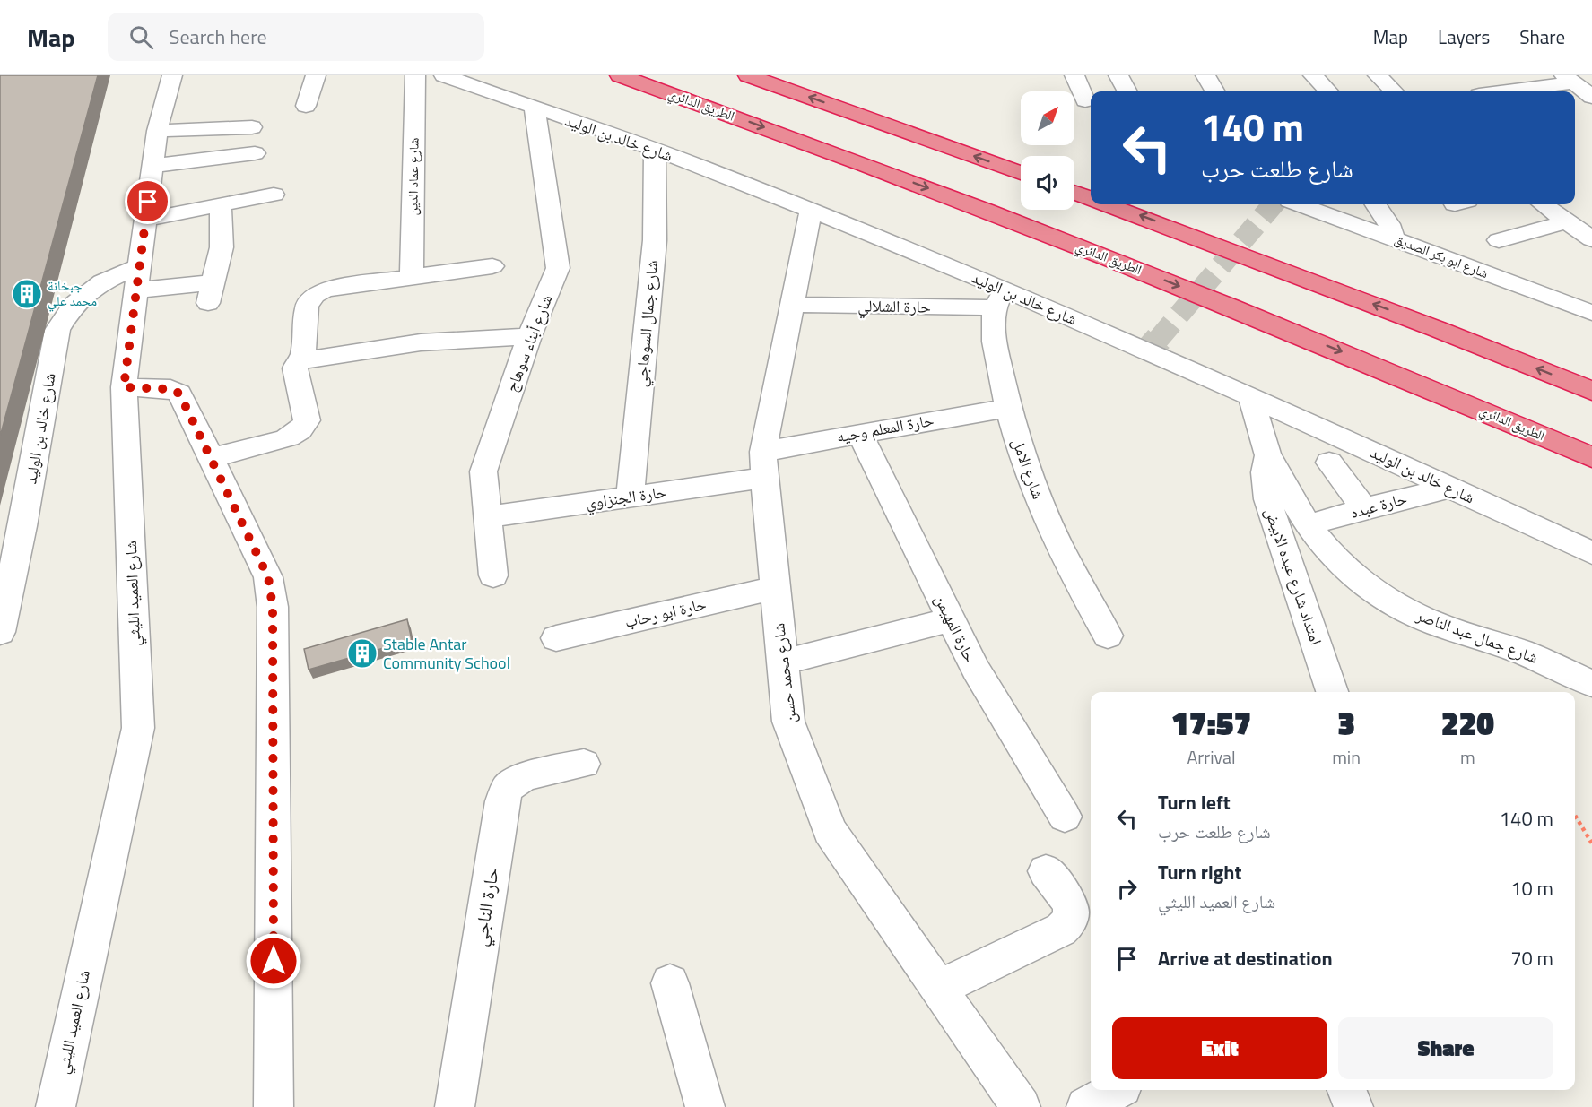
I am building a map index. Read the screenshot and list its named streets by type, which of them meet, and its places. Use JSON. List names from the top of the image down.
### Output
{
  "streets": {
    "highway": ["الطريق الدائري"],
    "street": [
      "شارع خالد بن الوليد",
      "شارع عماد الدين",
      "شارع ابو بكر الصديق",
      "حارة الشلالي",
      "شارع جمال السوهاجي",
      "شارع أبناء سوهاج",
      "حارة المعلم وجيه",
      "شارع الامل",
      "حارة الجنزاوي",
      "حارة عبده",
      "امتداد شارع عبده الابيض",
      "شارع العميد الليثي",
      "حارة ابو رحاب",
      "حارة المهيمن",
      "شارع جمال عبد الناصر",
      "شارع محمد حسن",
      "حارة الناجي"
    ]
  },
  "crossings": [
    ["شارع خالد بن الوليد", "حارة الشلالي"],
    ["شارع خالد بن الوليد", "شارع جمال السوهاجي"],
    ["شارع خالد بن الوليد", "شارع أبناء سوهاج"],
    ["شارع خالد بن الوليد", "شارع الامل"],
    ["شارع خالد بن الوليد", "حارة عبده"],
    ["شارع خالد بن الوليد", "شارع العميد الليثي"],
    ["شارع خالد بن الوليد", "شارع جمال عبد الناصر"],
    ["شارع خالد بن الوليد", "شارع محمد حسن"],
    ["حارة الشلالي", "شارع الامل"],
    ["حارة الشلالي", "شارع محمد حسن"],
    ["شارع جمال السوهاجي", "حارة الجنزاوي"],
    ["شارع أبناء سوهاج", "حارة الجنزاوي"],
    ["حارة المعلم وجيه", "شارع الامل"],
    ["حارة المعلم وجيه", "حارة الجنزاوي"],
    ["حارة المعلم وجيه", "حارة المهيمن"],
    ["حارة المعلم وجيه", "شارع محمد حسن"],
    ["حارة الجنزاوي", "شارع محمد حسن"],
    ["حارة عبده", "شارع جمال عبد الناصر"],
    ["امتداد شارع عبده الابيض", "شارع جمال عبد الناصر"],
    ["حارة ابو رحاب", "شارع محمد حسن"]
  ],
  "places": {
    "building": ["جبخانة محمد علي", "Stable Antar Community School"]
  },
  "north": "top right",
  "page": {
    "header": "Map",
    "search": "Search here",
    "nav": ["Map", "Layers", "Share"],
    "turn": ["140 m", "شارع طلعت حرب"],
    "eta": [
      "17:57",
      "Arrival",
      "3",
      "min",
      "220",
      "m"
    ],
    "list": [
      {
        "name": "Turn left",
        "note": "شارع طلعت حرب",
        "value": "140 m"
      },
      {
        "name": "Turn right",
        "note": "شارع العميد الليثي",
        "value": "10 m"
      },
      {
        "name": "Arrive at destination",
        "value": "70 m"
      }
    ],
    "buttons": ["Exit", "Share"]
  }
}
